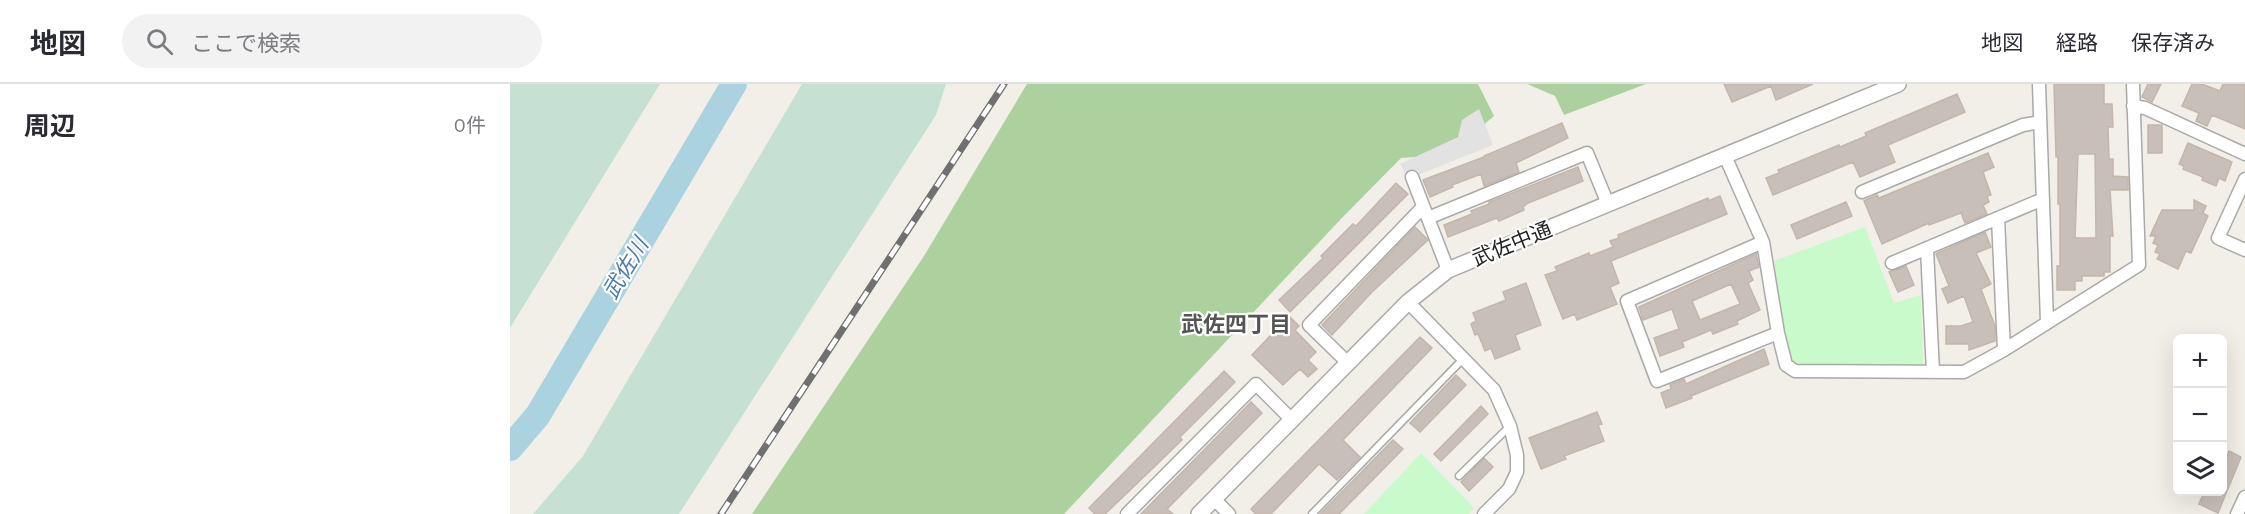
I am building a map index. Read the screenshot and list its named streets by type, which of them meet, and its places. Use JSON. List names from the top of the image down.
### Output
{
  "streets": {
    "street": ["武佐中通"]
  },
  "districts": ["武佐四丁目"],
  "water": ["武佐川"],
  "page": {
    "header": "地図",
    "search": "ここで検索",
    "nav": ["地図", "経路", "保存済み"],
    "heading": ["周辺", "0件"],
    "map_buttons": ["+", "−"]
  }
}
